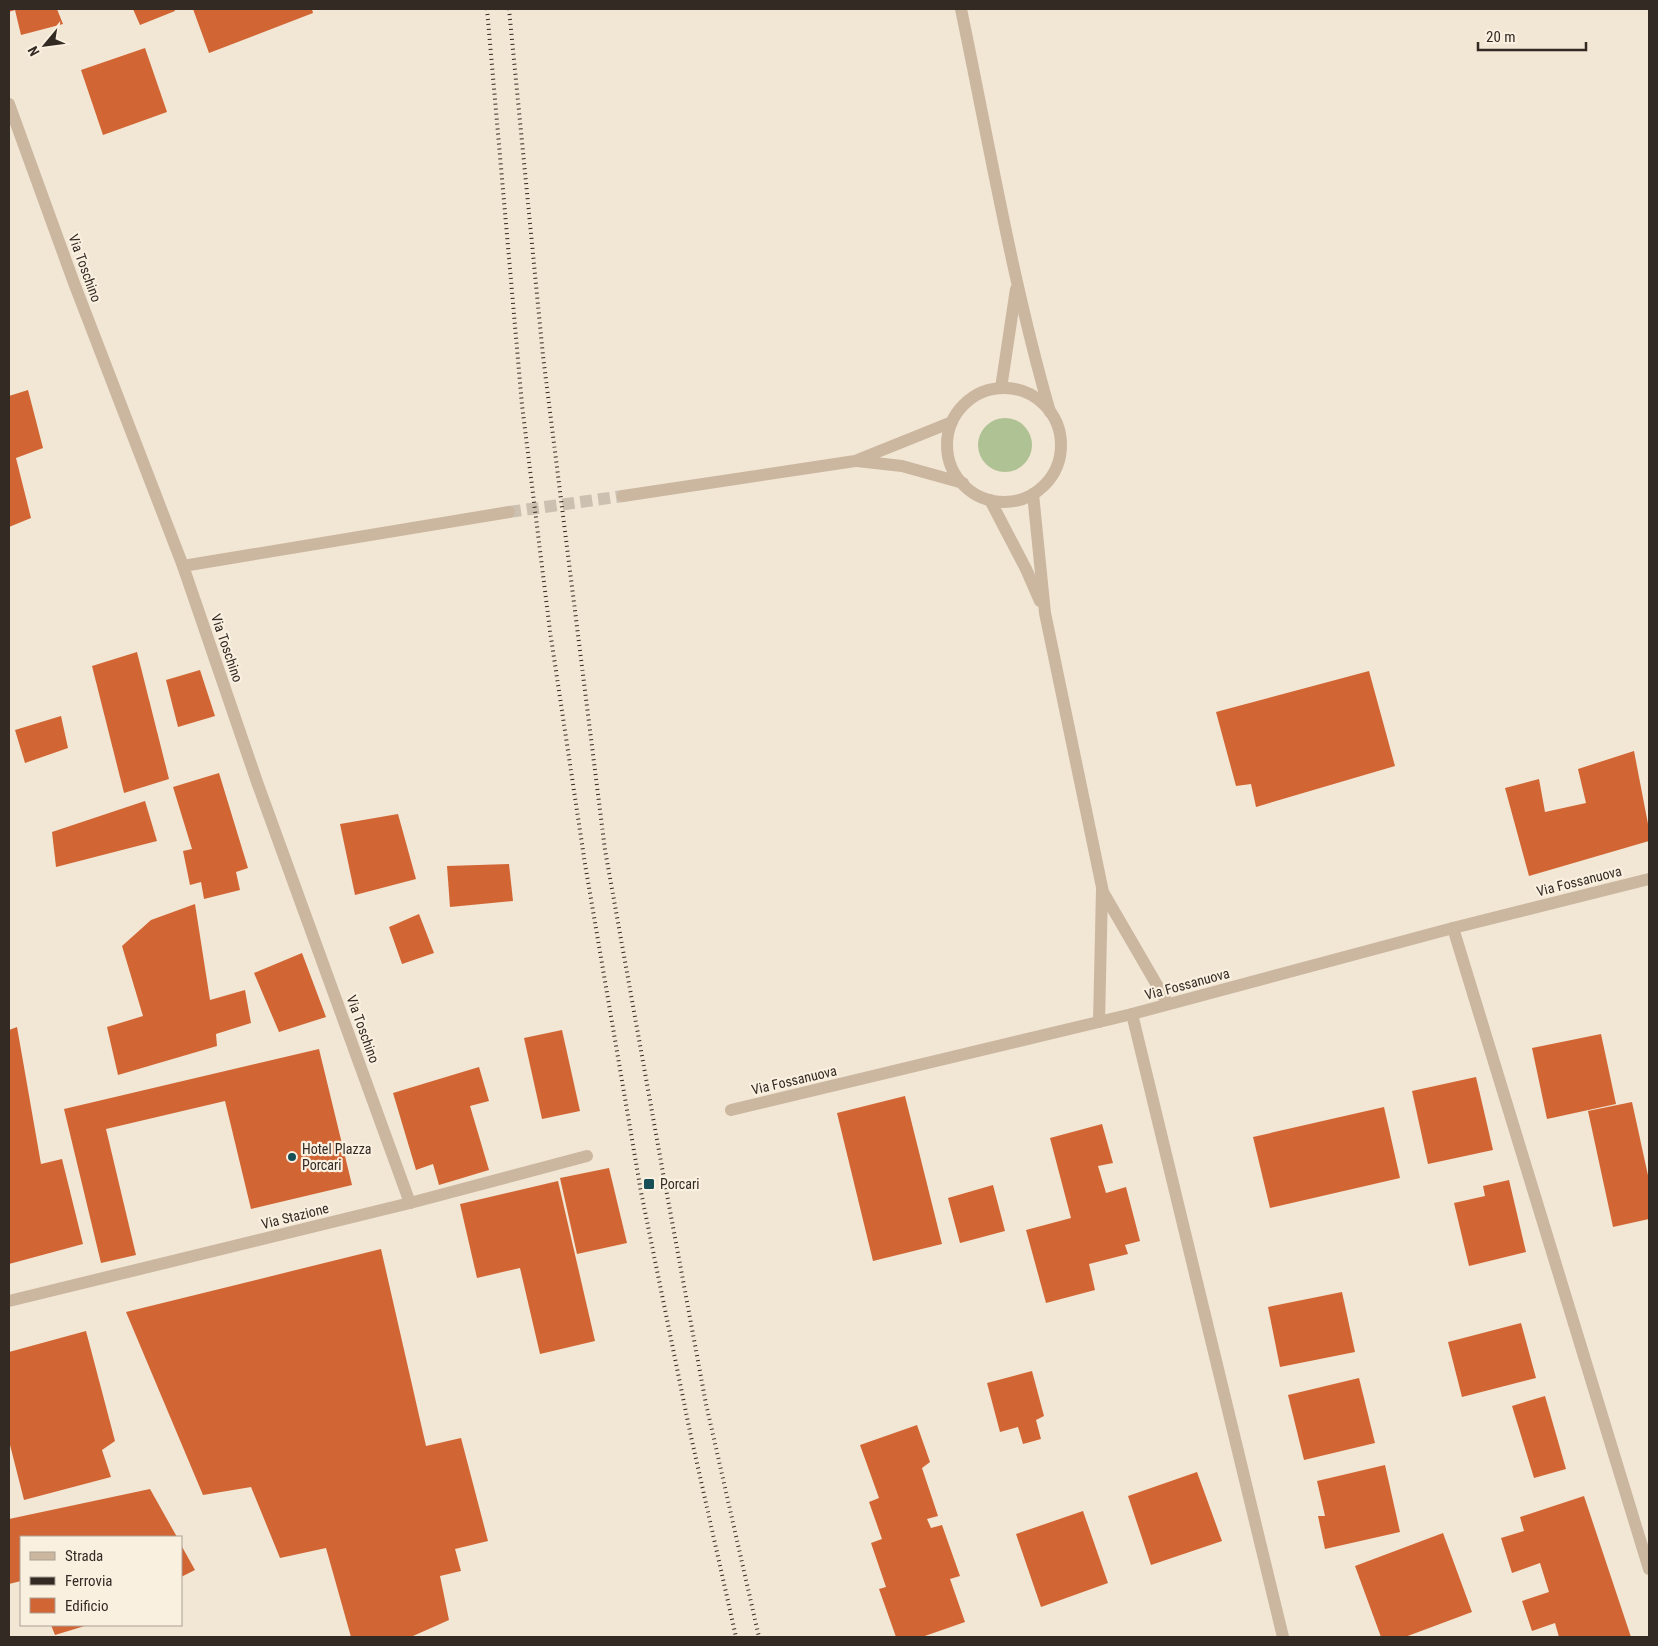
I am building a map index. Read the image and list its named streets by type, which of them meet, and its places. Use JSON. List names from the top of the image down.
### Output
{
  "streets": {
    "street": ["Via Toschino", "Via Fossanuova", "Via Stazione"]
  },
  "crossings": [
    ["Via Toschino", "Via Stazione"]
  ],
  "places": {
    "other": ["Hotel Plazza Porcari"],
    "transit": ["Porcari"]
  },
  "legend": ["Strada", "Ferrovia", "Edificio"],
  "scale_bar": "20 m",
  "north": "bottom left"
}
